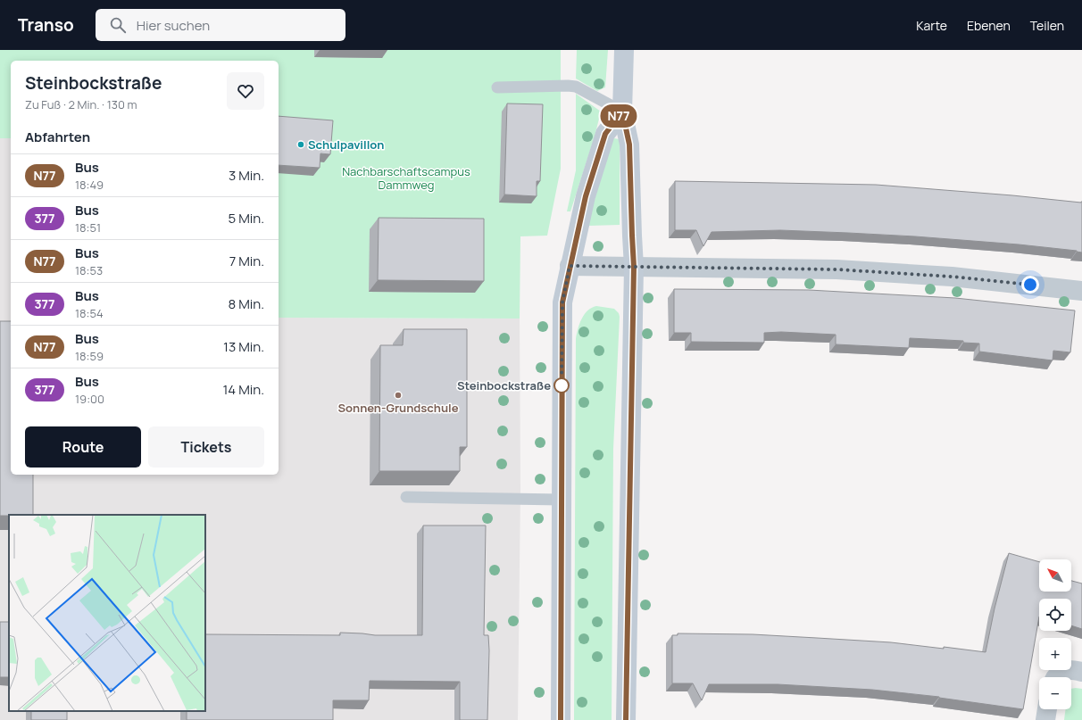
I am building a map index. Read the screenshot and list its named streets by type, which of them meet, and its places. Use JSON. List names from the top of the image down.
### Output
{
  "parks": ["Nachbarschaftscampus Dammweg"],
  "places": ["Schulpavillon", "Steinbockstraße", "Sonnen-Grundschule"],
  "lines": ["bus line N77"],
  "north": "top left",
  "page": {
    "header": "Transo",
    "search": "Hier suchen",
    "nav": ["Karte", "Ebenen", "Teilen"],
    "on_map": "N77",
    "heading": [
      ["Steinbockstraße", "Zu Fuß · 2 Min. · 130 m"],
      "Abfahrten"
    ],
    "list": [
      {
        "mark": "N77",
        "name": "Bus",
        "note": "18:49",
        "value": "3 Min."
      },
      {
        "mark": "377",
        "name": "Bus",
        "note": "18:51",
        "value": "5 Min."
      },
      {
        "mark": "N77",
        "name": "Bus",
        "note": "18:53",
        "value": "7 Min."
      },
      {
        "mark": "377",
        "name": "Bus",
        "note": "18:54",
        "value": "8 Min."
      },
      {
        "mark": "N77",
        "name": "Bus",
        "note": "18:59",
        "value": "13 Min."
      },
      {
        "mark": "377",
        "name": "Bus",
        "note": "19:00",
        "value": "14 Min."
      }
    ],
    "buttons": ["Route", "Tickets"],
    "map_buttons": ["+", "−"]
  }
}
